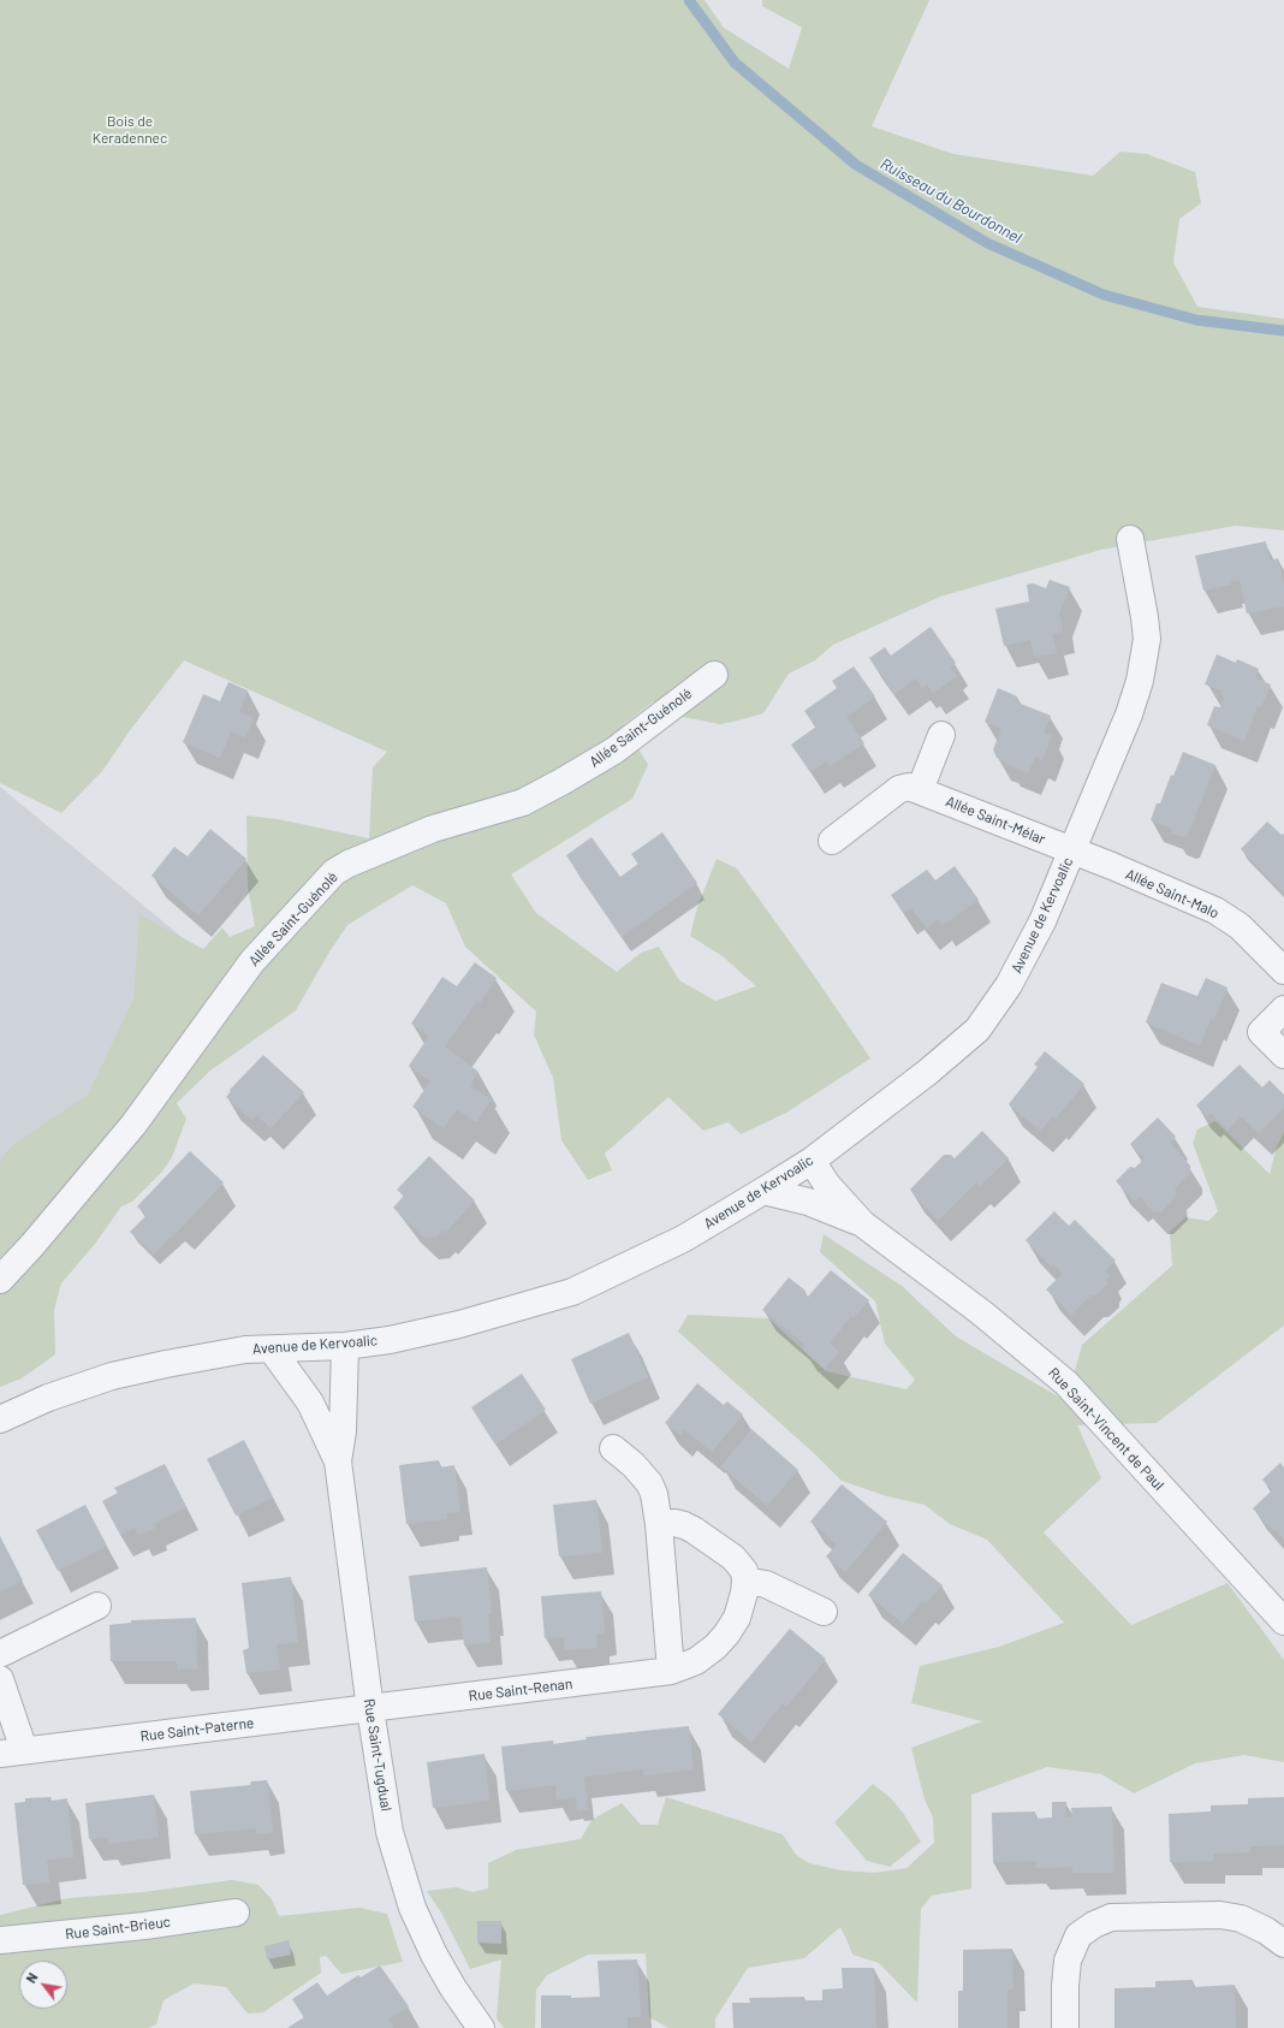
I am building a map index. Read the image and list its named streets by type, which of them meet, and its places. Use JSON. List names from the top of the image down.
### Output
{
  "streets": {
    "street": [
      "Allée Saint-Guénolé",
      "Allée Saint-Mélar",
      "Allée Saint-Malo",
      "Avenue de Kervoalic",
      "Rue Saint-Vincent de Paul",
      "Rue Saint-Renan",
      "Rue Saint-Paterne",
      "Rue Saint-Tugdual",
      "Rue Saint-Brieuc"
    ]
  },
  "crossings": [
    ["Allée Saint-Mélar", "Allée Saint-Malo"],
    ["Allée Saint-Mélar", "Avenue de Kervoalic"],
    ["Allée Saint-Malo", "Avenue de Kervoalic"],
    ["Avenue de Kervoalic", "Rue Saint-Vincent de Paul"],
    ["Avenue de Kervoalic", "Rue Saint-Tugdual"],
    ["Rue Saint-Renan", "Rue Saint-Paterne"],
    ["Rue Saint-Renan", "Rue Saint-Tugdual"],
    ["Rue Saint-Paterne", "Rue Saint-Tugdual"]
  ],
  "water": ["Ruisseau du Bourdonnel"],
  "parks": ["Bois de Keradennec"],
  "north": "top left"
}
